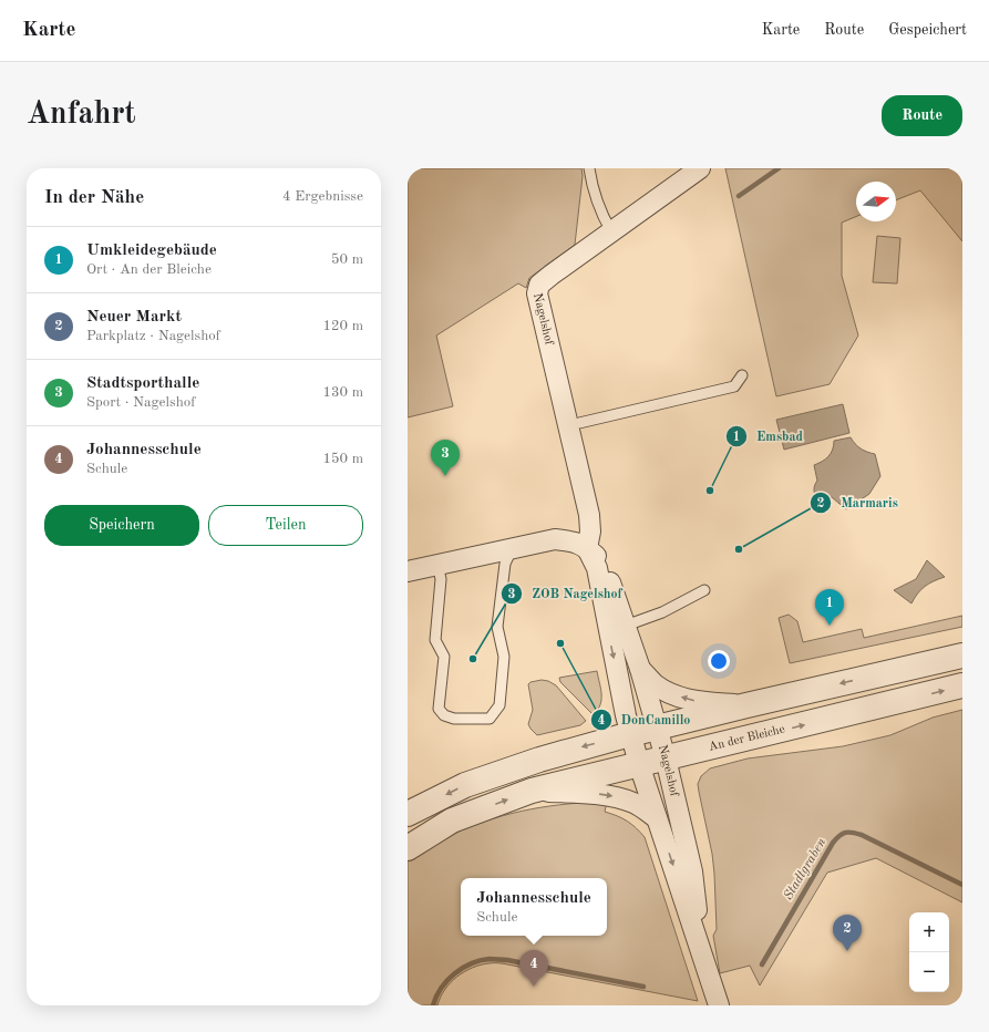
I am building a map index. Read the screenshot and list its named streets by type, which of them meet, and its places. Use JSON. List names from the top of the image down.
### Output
{
  "streets": {
    "street": ["Nagelshof", "An der Bleiche"]
  },
  "crossings": [
    ["Nagelshof", "An der Bleiche"]
  ],
  "water": ["Stadtgraben"],
  "places": [
    "Emsbad",
    "Marmaris",
    "DonCamillo",
    "ZOB Nagelshof"
  ],
  "north": "right",
  "page": {
    "header": "Karte",
    "nav": ["Karte", "Route", "Gespeichert"],
    "buttons": [
      "Route",
      ["Speichern", "Teilen"]
    ],
    "title": "Anfahrt",
    "heading": ["In der Nähe", "4 Ergebnisse"],
    "list": [
      {
        "mark": "1",
        "name": "Umkleidegebäude",
        "note": "Ort · An der Bleiche",
        "value": "50 m"
      },
      {
        "mark": "2",
        "name": "Neuer Markt",
        "note": "Parkplatz · Nagelshof",
        "value": "120 m"
      },
      {
        "mark": "3",
        "name": "Stadtsporthalle",
        "note": "Sport · Nagelshof",
        "value": "130 m"
      },
      {
        "mark": "4",
        "name": "Johannesschule",
        "note": "Schule",
        "value": "150 m"
      }
    ],
    "pins": [
      "3",
      "1",
      "2",
      "4"
    ],
    "popup": ["Johannesschule", "Schule"],
    "map_buttons": ["+", "−"]
  }
}
